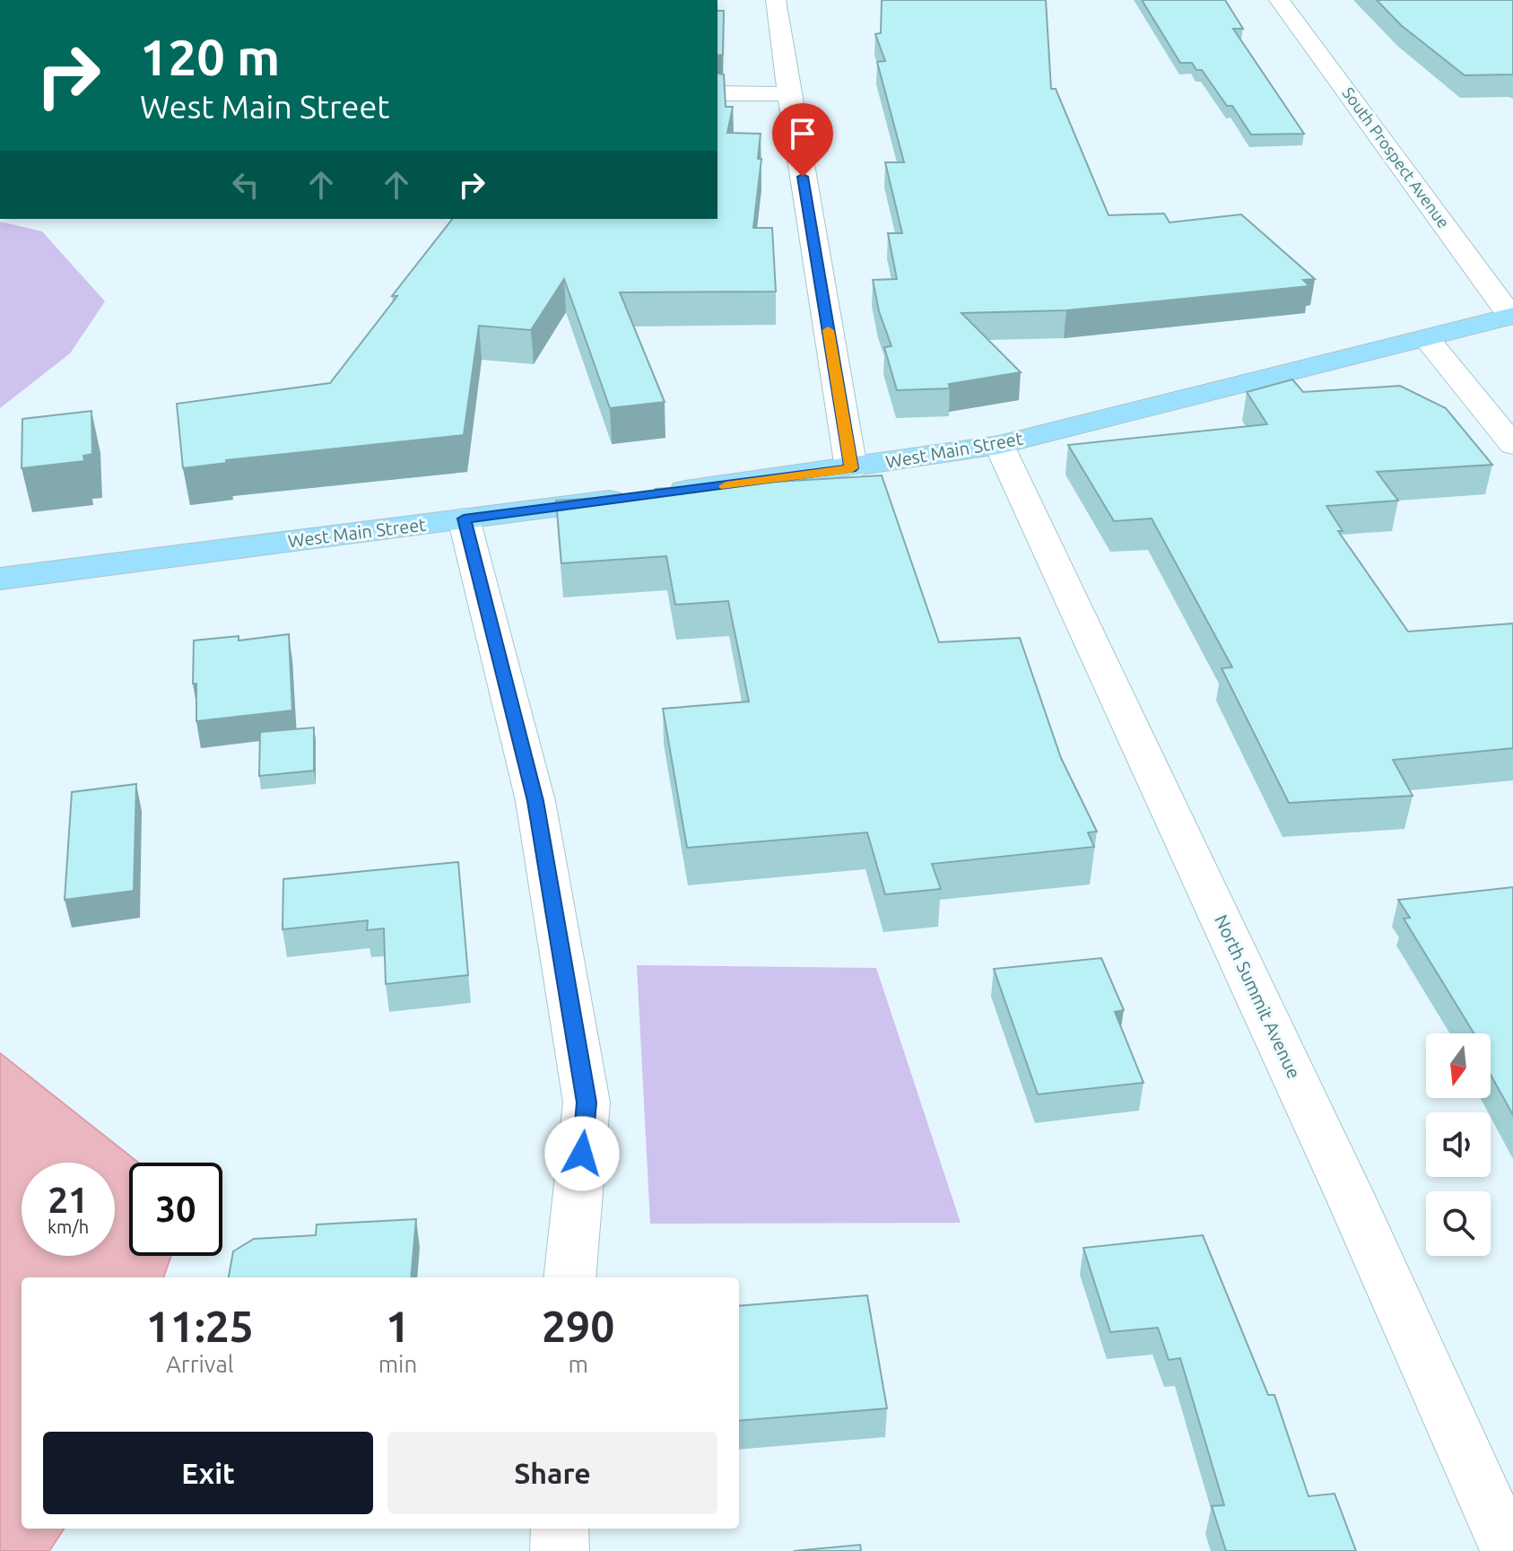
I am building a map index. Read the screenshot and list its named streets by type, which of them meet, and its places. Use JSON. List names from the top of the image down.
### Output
{
  "streets": {
    "main road": ["West Main Street"],
    "street": ["South Prospect Avenue", "North Summit Avenue"]
  },
  "crossings": [
    ["South Prospect Avenue", "West Main Street"],
    ["West Main Street", "North Summit Avenue"]
  ],
  "north": "bottom",
  "page": {
    "turn": ["120 m", "West Main Street"],
    "speed": "21 km/h",
    "limit": "30",
    "eta": [
      "11:25",
      "Arrival",
      "1",
      "min",
      "290",
      "m"
    ],
    "buttons": ["Exit", "Share"]
  }
}
